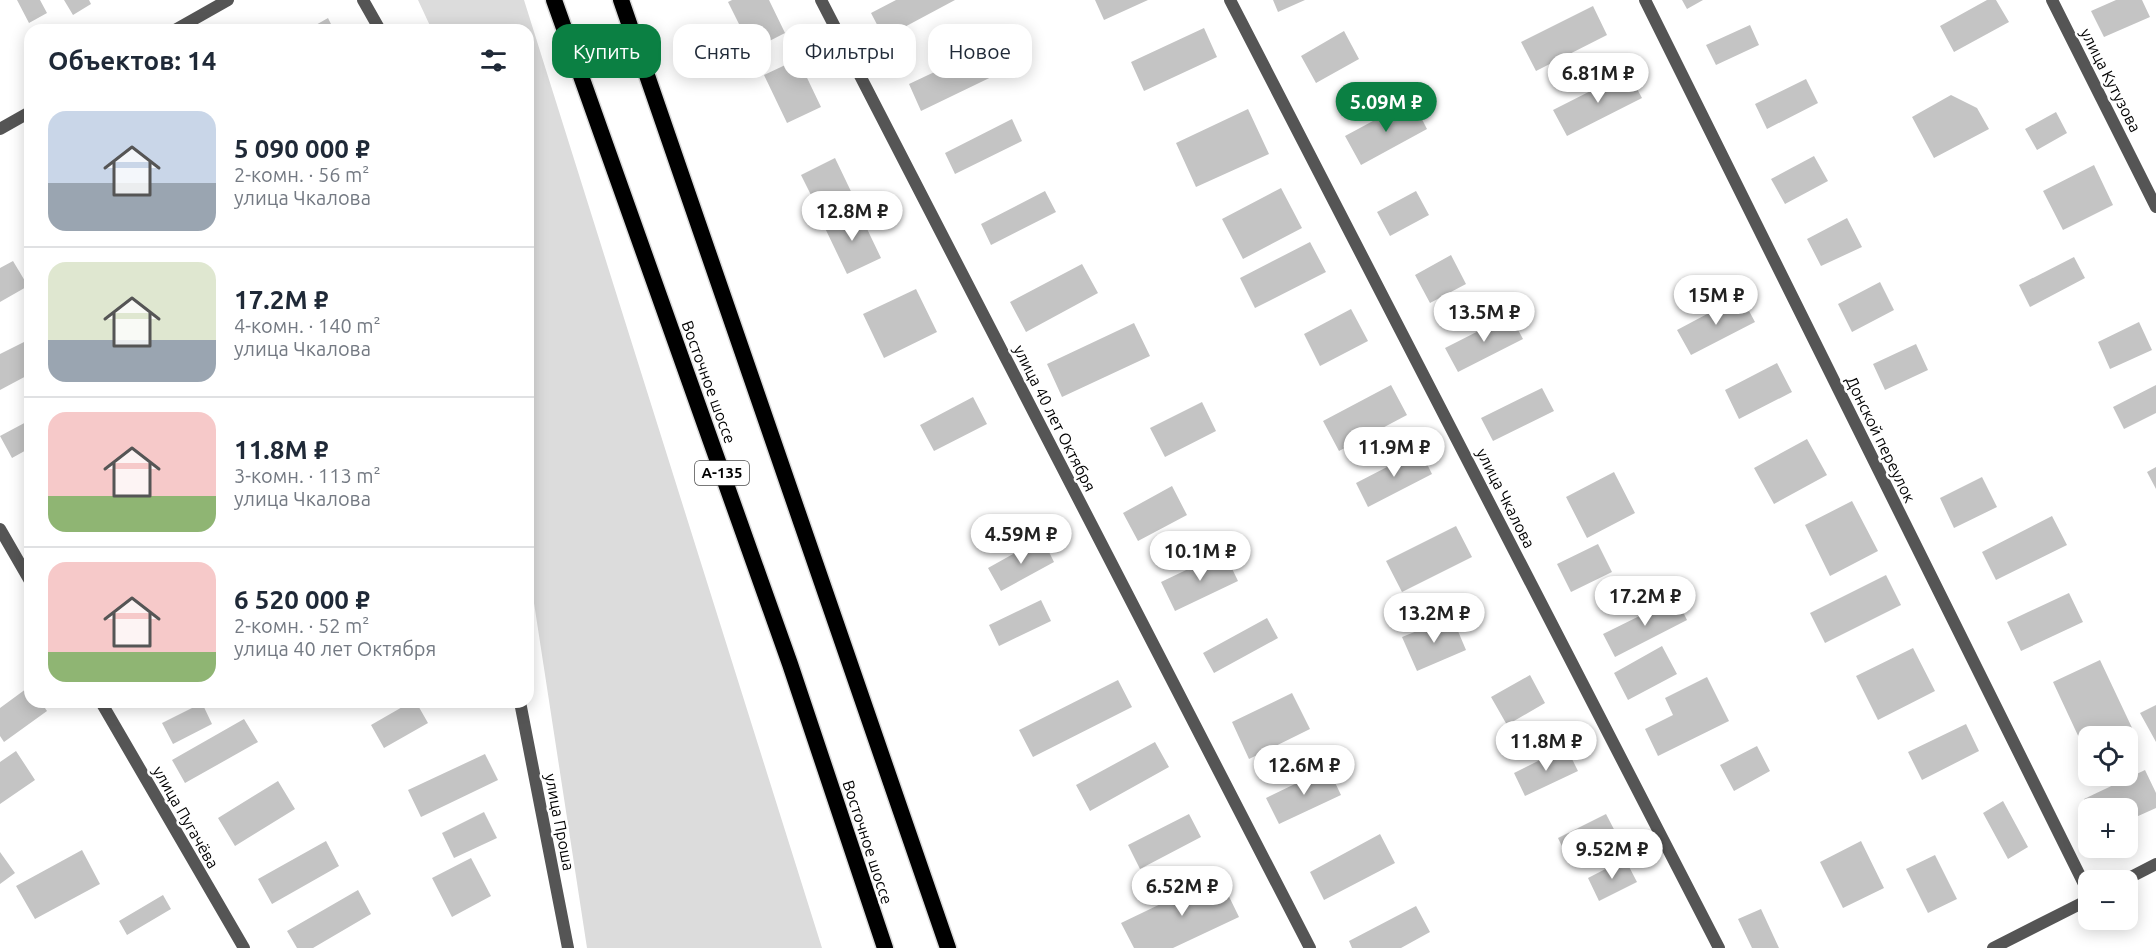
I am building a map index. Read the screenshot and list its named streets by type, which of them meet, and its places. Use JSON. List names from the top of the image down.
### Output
{
  "streets": {
    "highway": ["Восточное шоссе", "А-135"],
    "street": [
      "улица Кутузова",
      "улица 40 лет Октября",
      "Донской переулок",
      "улица Чкалова",
      "улица Пугачёва",
      "улица Проша"
    ]
  },
  "page": {
    "chip": [
      "Купить",
      "Снять",
      "Фильтры",
      "Новое"
    ],
    "heading": "Объектов: 14",
    "price": [
      "6.81M ₽",
      "5.09M ₽",
      "12.8M ₽",
      "15M ₽",
      "13.5M ₽",
      "11.9M ₽",
      "4.59M ₽",
      "10.1M ₽",
      "17.2M ₽",
      "13.2M ₽",
      "11.8M ₽",
      "12.6M ₽",
      "9.52M ₽",
      "6.52M ₽"
    ],
    "list": [
      {
        "name": "5 090 000 ₽",
        "note": "2-комн. · 56 m² · улица Чкалова"
      },
      {
        "name": "17.2M ₽",
        "note": "4-комн. · 140 m² · улица Чкалова"
      },
      {
        "name": "11.8M ₽",
        "note": "3-комн. · 113 m² · улица Чкалова"
      },
      {
        "name": "6 520 000 ₽",
        "note": "2-комн. · 52 m² · улица 40 лет Октября"
      }
    ],
    "map_buttons": ["+", "−"]
  }
}
